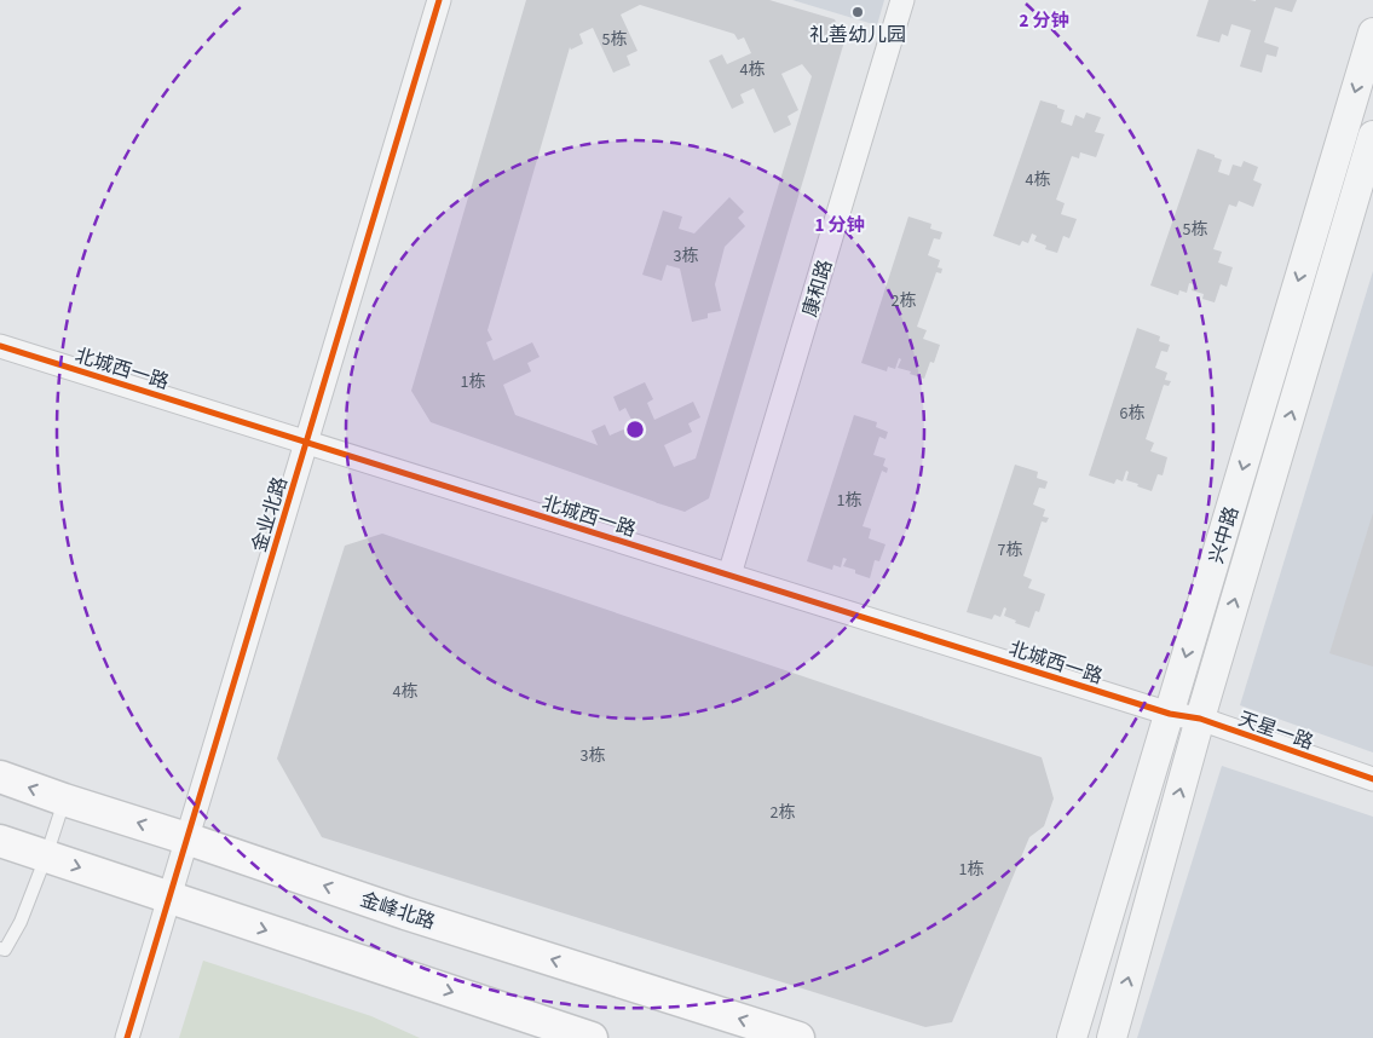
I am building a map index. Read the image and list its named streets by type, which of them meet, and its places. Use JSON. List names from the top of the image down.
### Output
{
  "streets": {
    "main road": ["金峰北路"],
    "street": [
      "康和路",
      "北城西一路",
      "金业北路",
      "兴中路",
      "天星一路"
    ]
  },
  "crossings": [
    ["康和路", "北城西一路"],
    ["北城西一路", "金业北路"],
    ["北城西一路", "兴中路"],
    ["北城西一路", "天星一路"],
    ["金业北路", "金峰北路"],
    ["兴中路", "天星一路"]
  ],
  "places": ["礼善幼儿园"],
  "house_numbers": [
    "5栋",
    "4栋",
    "4栋",
    "5栋",
    "3栋",
    "2栋",
    "1栋",
    "6栋",
    "1栋",
    "7栋",
    "4栋",
    "3栋",
    "2栋",
    "1栋"
  ],
  "rings": ["2 分钟", "1 分钟"]
}
